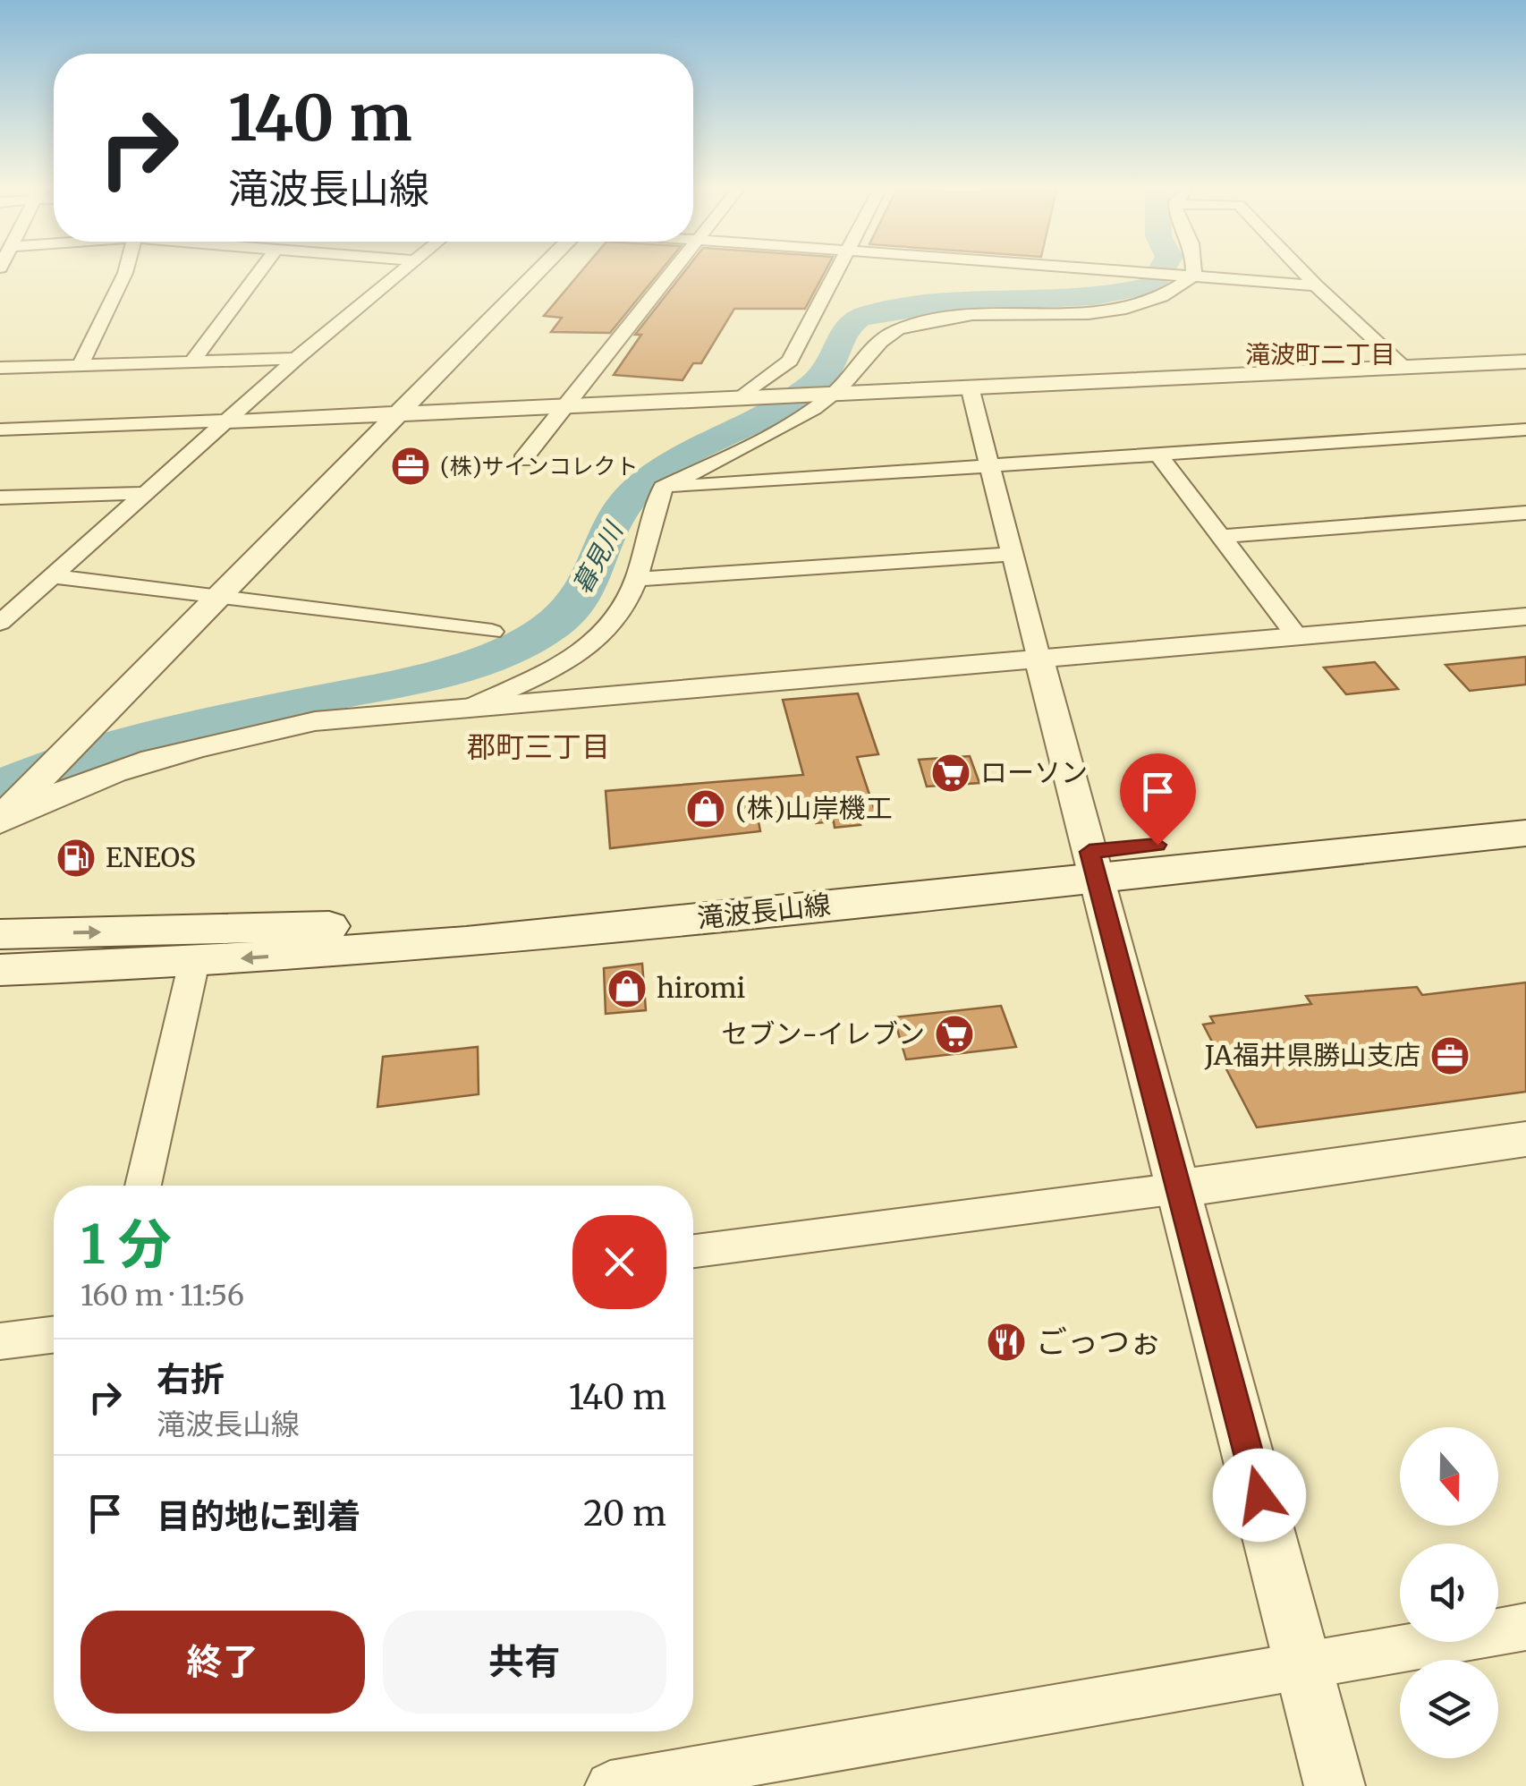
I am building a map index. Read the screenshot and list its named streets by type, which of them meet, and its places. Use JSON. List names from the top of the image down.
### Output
{
  "streets": {
    "main road": ["滝波長山線"]
  },
  "districts": ["滝波町二丁目", "郡町三丁目"],
  "water": ["暮見川"],
  "places": {
    "office": ["(株)サインコレクト", "JA福井県勝山支店"],
    "supermarket": ["ローソン", "セブン-イレブン"],
    "shop": ["(株)山岸機工", "hiromi"],
    "fuel station": ["ENEOS"],
    "restaurant": ["ごっつぉ"]
  },
  "north": "bottom",
  "page": {
    "turn": ["140 m", "滝波長山線"],
    "heading": ["1 分", "160 m · 11:56"],
    "list": [
      {
        "name": "右折",
        "note": "滝波長山線",
        "value": "140 m"
      },
      {
        "name": "目的地に到着",
        "value": "20 m"
      }
    ],
    "buttons": ["終了", "共有"]
  }
}
